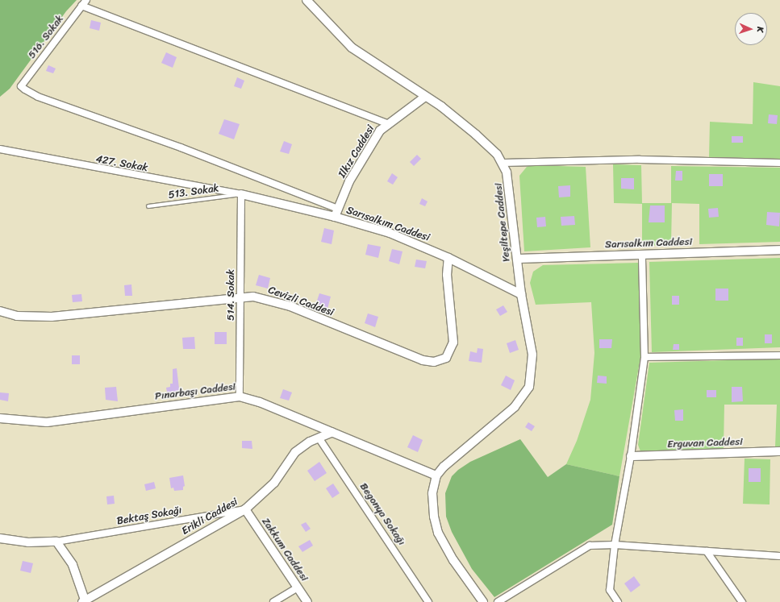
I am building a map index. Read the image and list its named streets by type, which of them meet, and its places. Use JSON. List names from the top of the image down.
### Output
{
  "streets": {
    "street": [
      "516. Sokak",
      "Ilkız Caddesi",
      "427. Sokak",
      "Yeşiltepe Caddesi",
      "Sarısalkım Caddesi",
      "514. Sokak",
      "Cevizli Caddesi",
      "Pınarbaşı Caddesi",
      "Erguvan Caddesi",
      "Begonya Sokağı",
      "Bektaş Sokağı",
      "Erikli Caddesi",
      "Zakkum Caddesi"
    ],
    "lane": ["513. Sokak"]
  },
  "crossings": [
    ["516. Sokak", "Ilkız Caddesi"],
    ["516. Sokak", "Sarısalkım Caddesi"],
    ["Ilkız Caddesi", "Yeşiltepe Caddesi"],
    ["Ilkız Caddesi", "Sarısalkım Caddesi"],
    ["427. Sokak", "513. Sokak"],
    ["427. Sokak", "Sarısalkım Caddesi"],
    ["427. Sokak", "514. Sokak"],
    ["513. Sokak", "Sarısalkım Caddesi"],
    ["513. Sokak", "514. Sokak"],
    ["Yeşiltepe Caddesi", "Sarısalkım Caddesi"],
    ["Yeşiltepe Caddesi", "Pınarbaşı Caddesi"],
    ["Sarısalkım Caddesi", "514. Sokak"],
    ["Sarısalkım Caddesi", "Cevizli Caddesi"],
    ["514. Sokak", "Cevizli Caddesi"],
    ["514. Sokak", "Pınarbaşı Caddesi"],
    ["Pınarbaşı Caddesi", "Erikli Caddesi"],
    ["Begonya Sokağı", "Erikli Caddesi"],
    ["Bektaş Sokağı", "Erikli Caddesi"],
    ["Bektaş Sokağı", "Zakkum Caddesi"],
    ["Erikli Caddesi", "Zakkum Caddesi"]
  ],
  "north": "right"
}
